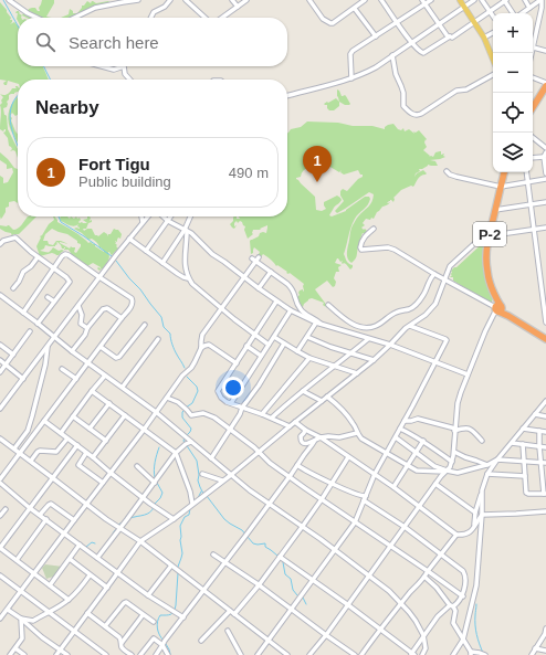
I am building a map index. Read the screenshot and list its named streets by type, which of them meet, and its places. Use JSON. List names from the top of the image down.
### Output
{
  "streets": {
    "highway": ["P-2"]
  },
  "page": {
    "map_buttons": ["+", "−"],
    "search": "Search here",
    "heading": "Nearby",
    "list": [
      {
        "mark": "1",
        "name": "Fort Tigu",
        "note": "Public building",
        "value": "490 m"
      }
    ],
    "pins": "1"
  }
}
